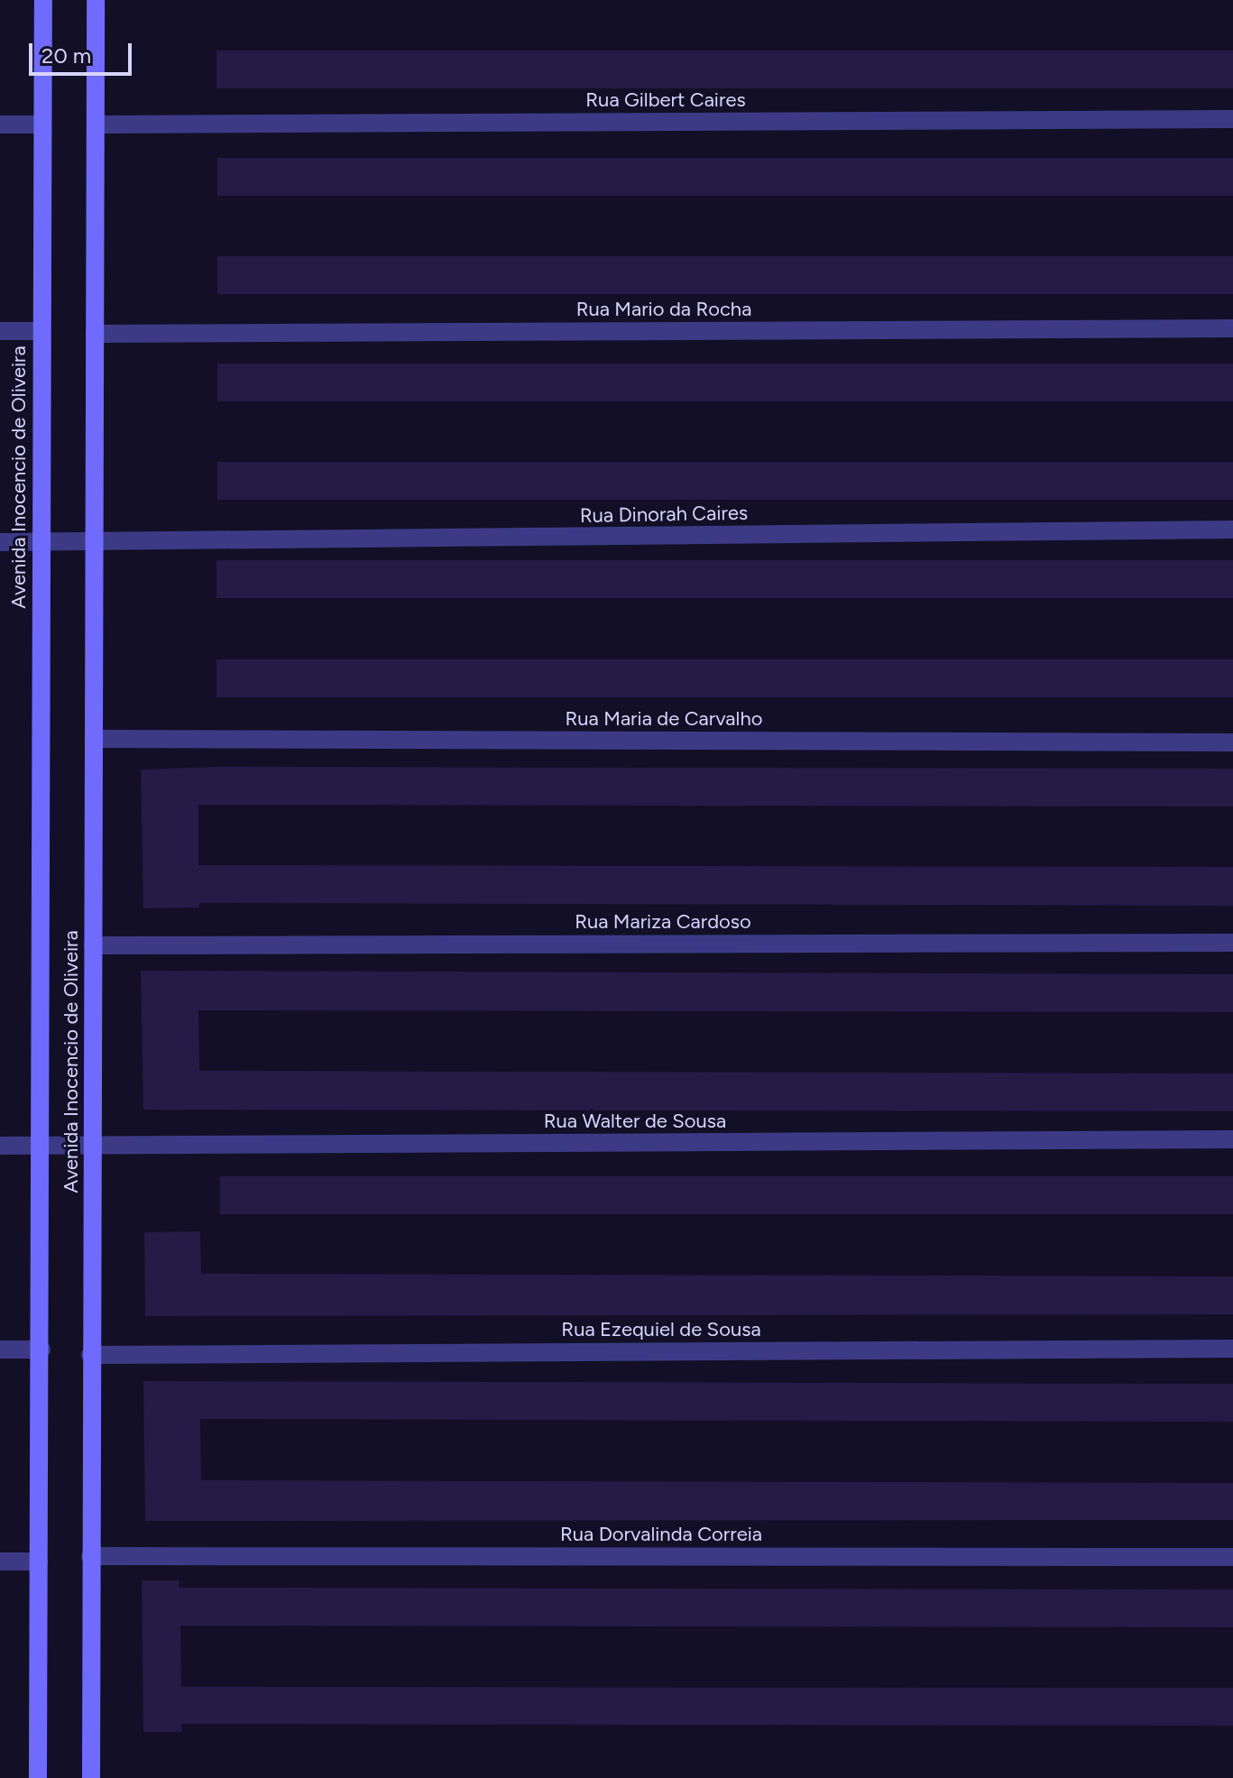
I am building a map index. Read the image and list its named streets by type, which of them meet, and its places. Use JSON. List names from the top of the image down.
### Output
{
  "streets": {
    "street": [
      "Rua Gilbert Caires",
      "Rua Mario da Rocha",
      "Avenida Inocencio de Oliveira",
      "Rua Dinorah Caires",
      "Rua Maria de Carvalho",
      "Rua Mariza Cardoso",
      "Rua Walter de Sousa",
      "Rua Ezequiel de Sousa",
      "Rua Dorvalinda Correia"
    ]
  },
  "crossings": [
    ["Rua Gilbert Caires", "Avenida Inocencio de Oliveira"],
    ["Rua Mario da Rocha", "Avenida Inocencio de Oliveira"],
    ["Avenida Inocencio de Oliveira", "Rua Dinorah Caires"],
    ["Avenida Inocencio de Oliveira", "Rua Maria de Carvalho"],
    ["Avenida Inocencio de Oliveira", "Rua Mariza Cardoso"],
    ["Avenida Inocencio de Oliveira", "Rua Walter de Sousa"],
    ["Avenida Inocencio de Oliveira", "Rua Ezequiel de Sousa"],
    ["Avenida Inocencio de Oliveira", "Rua Dorvalinda Correia"]
  ],
  "scale_bar": "20 m"
}
